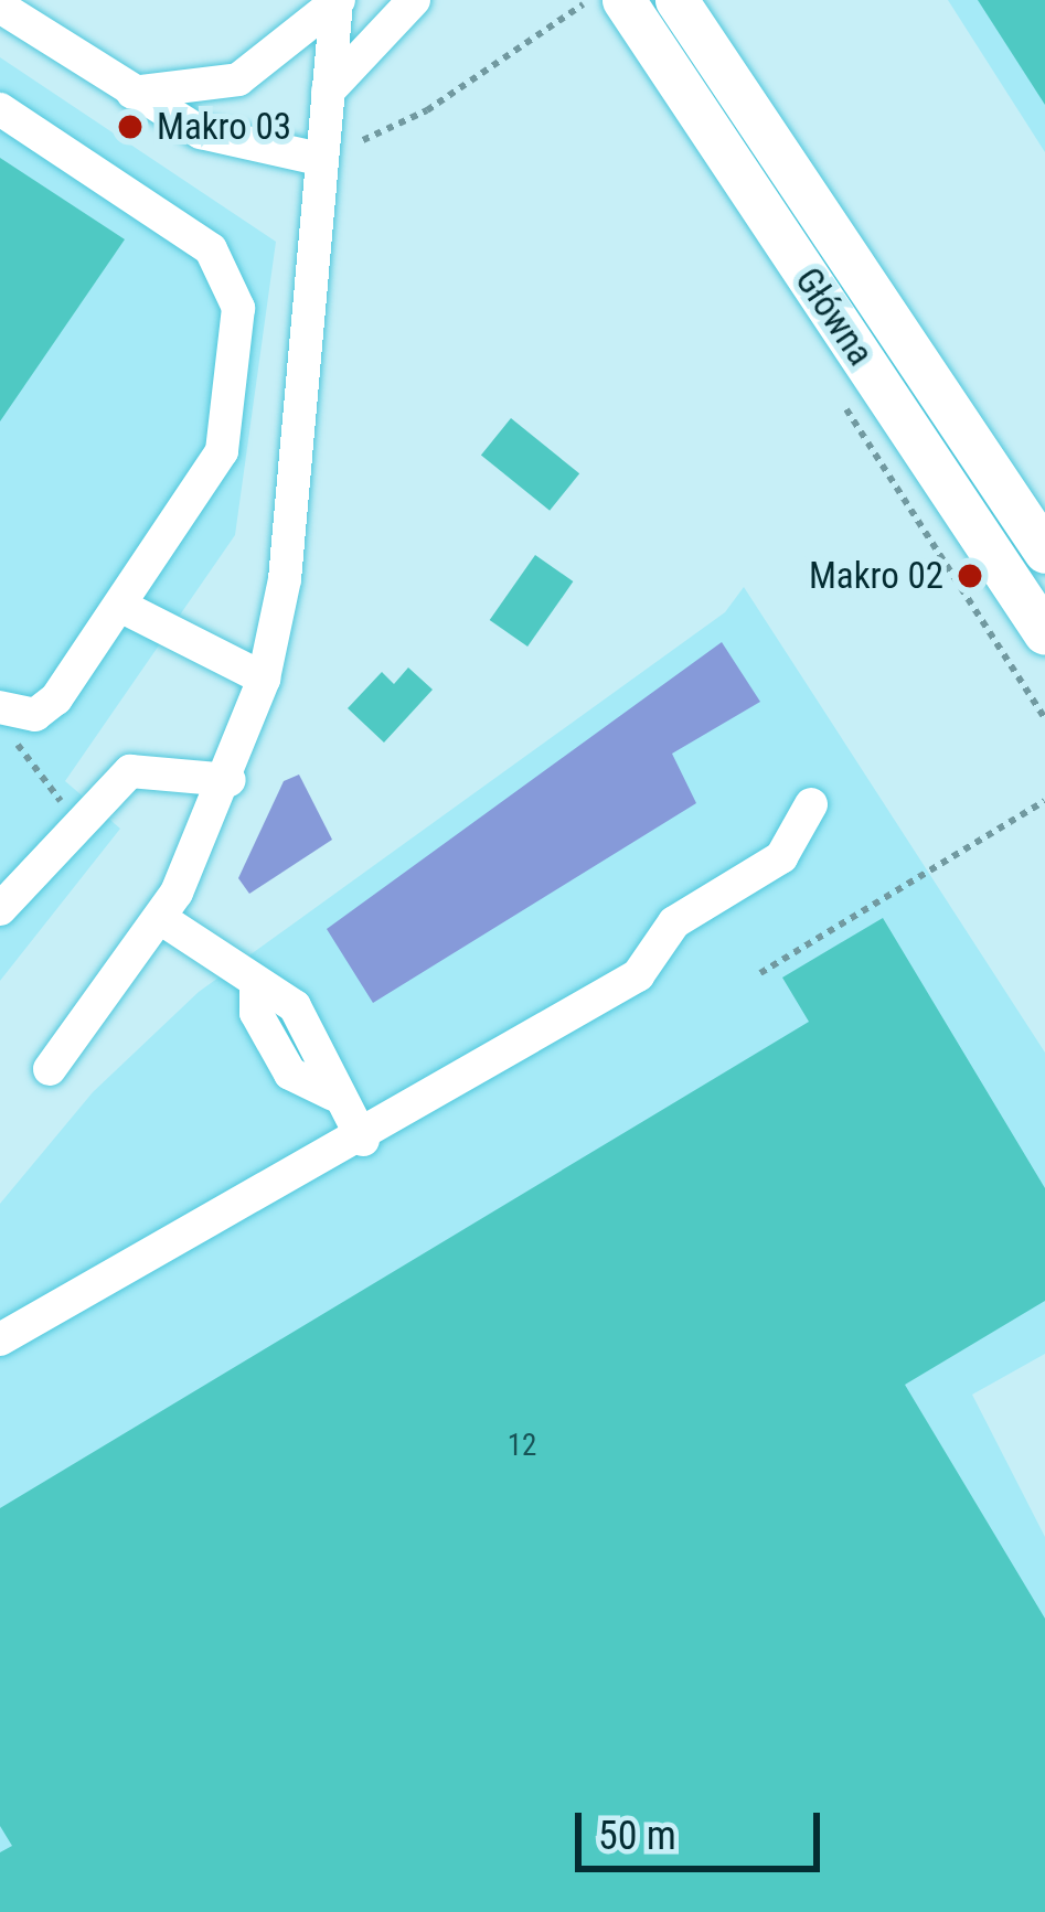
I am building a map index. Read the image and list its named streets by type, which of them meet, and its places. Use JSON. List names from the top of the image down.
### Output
{
  "streets": {
    "main road": ["Główna"]
  },
  "places": ["Makro 03", "Makro 02"],
  "house_numbers": ["12"],
  "scale_bar": "50 m"
}
